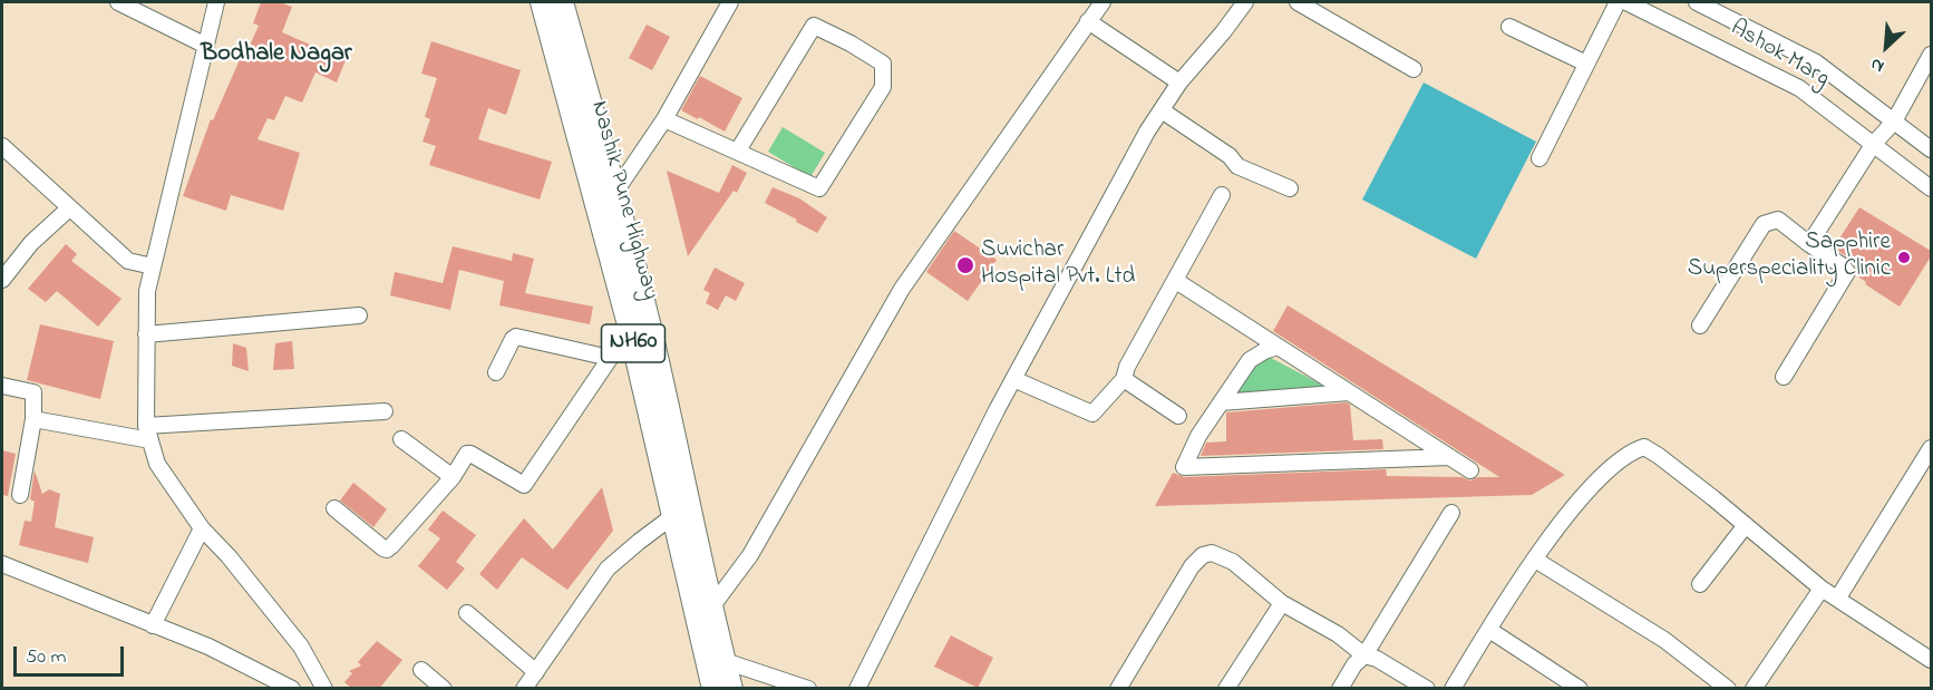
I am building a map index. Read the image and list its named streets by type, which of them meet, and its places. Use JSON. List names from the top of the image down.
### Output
{
  "streets": {
    "highway": ["Nashik Pune Highway", "NH60"],
    "street": ["Ashok Marg"]
  },
  "districts": ["Bodhale Nagar"],
  "places": ["Sapphire Superspeciality Clinic", "Suvichar Hospital Pvt. Ltd"],
  "scale_bar": "50 m",
  "north": "bottom left"
}
